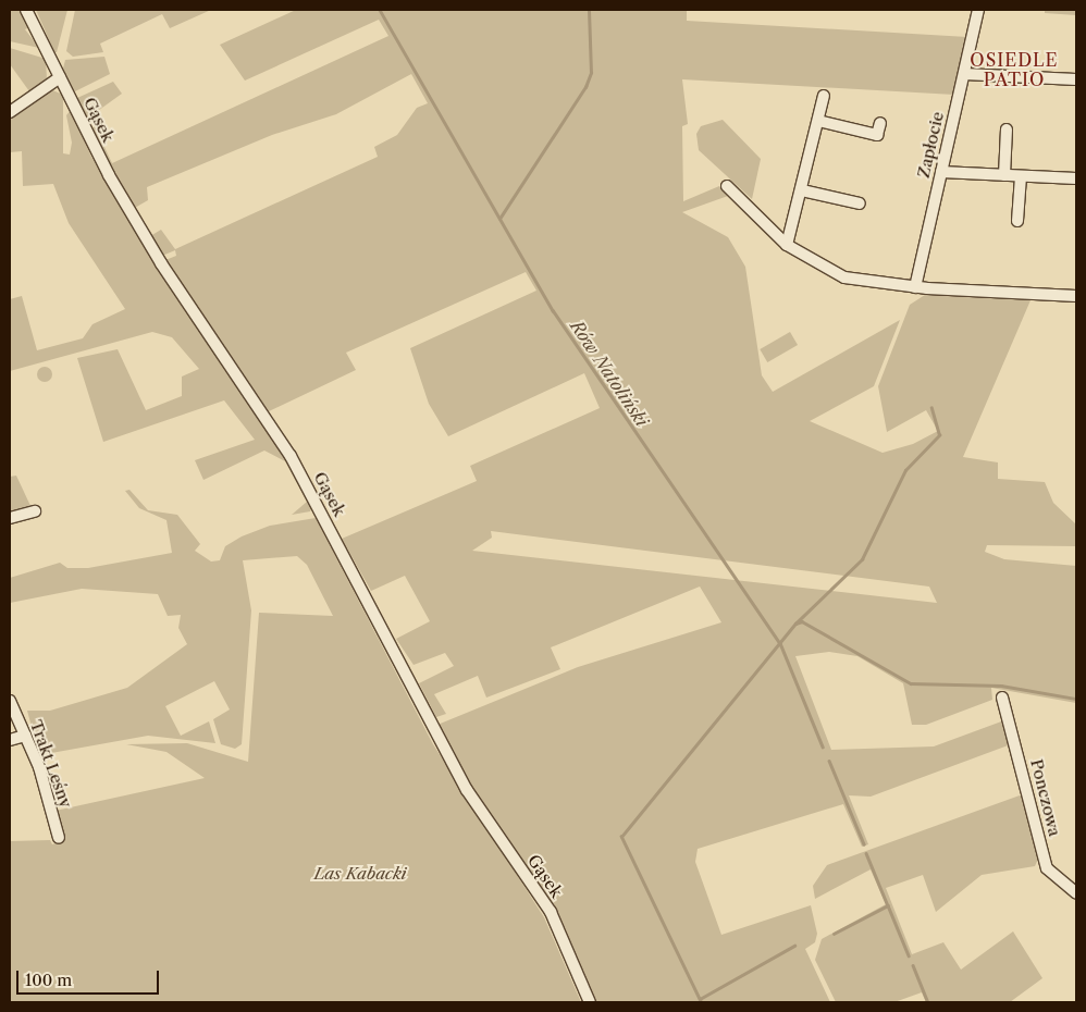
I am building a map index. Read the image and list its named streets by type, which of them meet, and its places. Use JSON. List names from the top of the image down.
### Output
{
  "streets": {
    "street": [
      "Gąsek",
      "Zapłocie",
      "Trakt Leśny",
      "Ponczowa"
    ]
  },
  "districts": ["OSIEDLE PATIO"],
  "water": ["Rów Natoliński"],
  "parks": ["Las Kabacki"],
  "scale_bar": "100 m"
}
